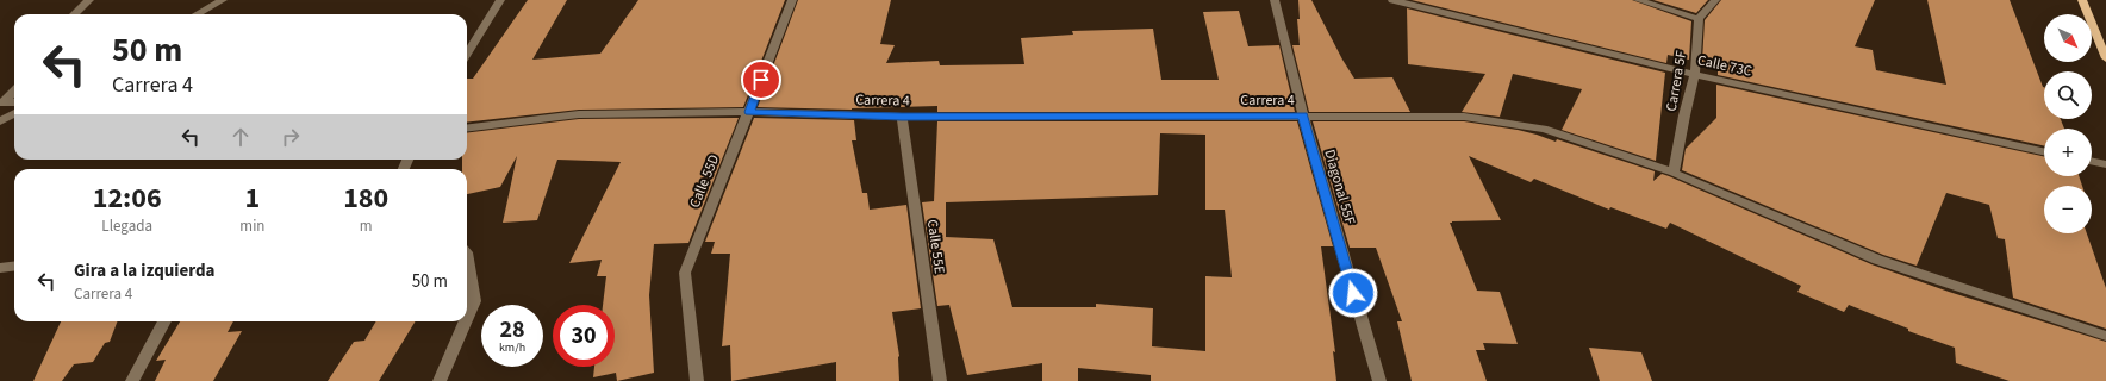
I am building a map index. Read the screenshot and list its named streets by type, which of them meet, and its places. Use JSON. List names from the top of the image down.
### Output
{
  "streets": {
    "street": [
      "Calle 73C",
      "Carrera 5F",
      "Carrera 4",
      "Calle 55D",
      "Diagonal 55F",
      "Calle 55E"
    ]
  },
  "crossings": [
    ["Calle 73C", "Carrera 5F"],
    ["Carrera 5F", "Carrera 4"],
    ["Carrera 4", "Calle 55D"],
    ["Carrera 4", "Diagonal 55F"],
    ["Carrera 4", "Calle 55E"]
  ],
  "north": "bottom right",
  "page": {
    "map_buttons": ["+", "−"],
    "turn": ["50 m", "Carrera 4"],
    "eta": [
      "12:06",
      "Llegada",
      "1",
      "min",
      "180",
      "m"
    ],
    "list": [
      {
        "name": "Gira a la izquierda",
        "note": "Carrera 4",
        "value": "50 m"
      }
    ],
    "speed": "28 km/h",
    "limit": "30"
  }
}
